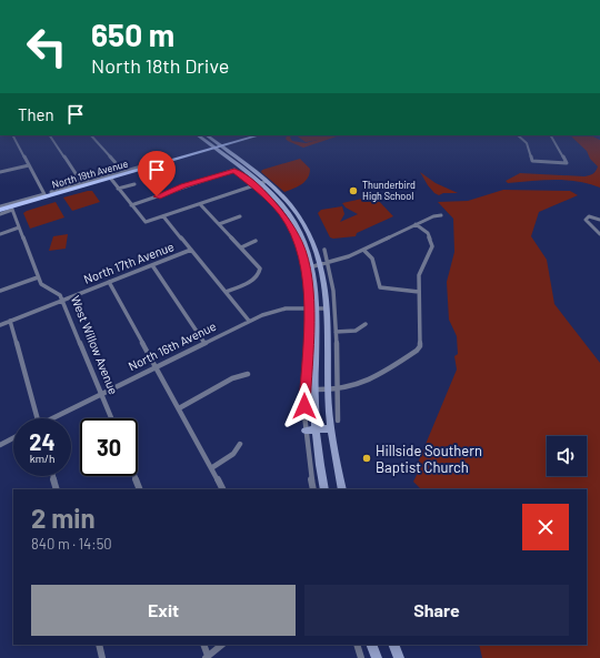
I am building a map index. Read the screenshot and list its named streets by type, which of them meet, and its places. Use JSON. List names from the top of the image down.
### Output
{
  "streets": {
    "main road": ["North 19th Avenue"],
    "street": ["North 17th Avenue", "West Willow Avenue", "North 16th Avenue"]
  },
  "crossings": [
    ["North 19th Avenue", "West Willow Avenue"],
    ["North 17th Avenue", "West Willow Avenue"],
    ["West Willow Avenue", "North 16th Avenue"]
  ],
  "places": ["Thunderbird High School", "Hillside Southern Baptist Church"],
  "page": {
    "turn": ["650 m", "North 18th Drive"],
    "then": "Then",
    "speed": "24 km/h",
    "limit": "30",
    "heading": ["2 min", "840 m · 14:50"],
    "buttons": ["Exit", "Share"]
  }
}
